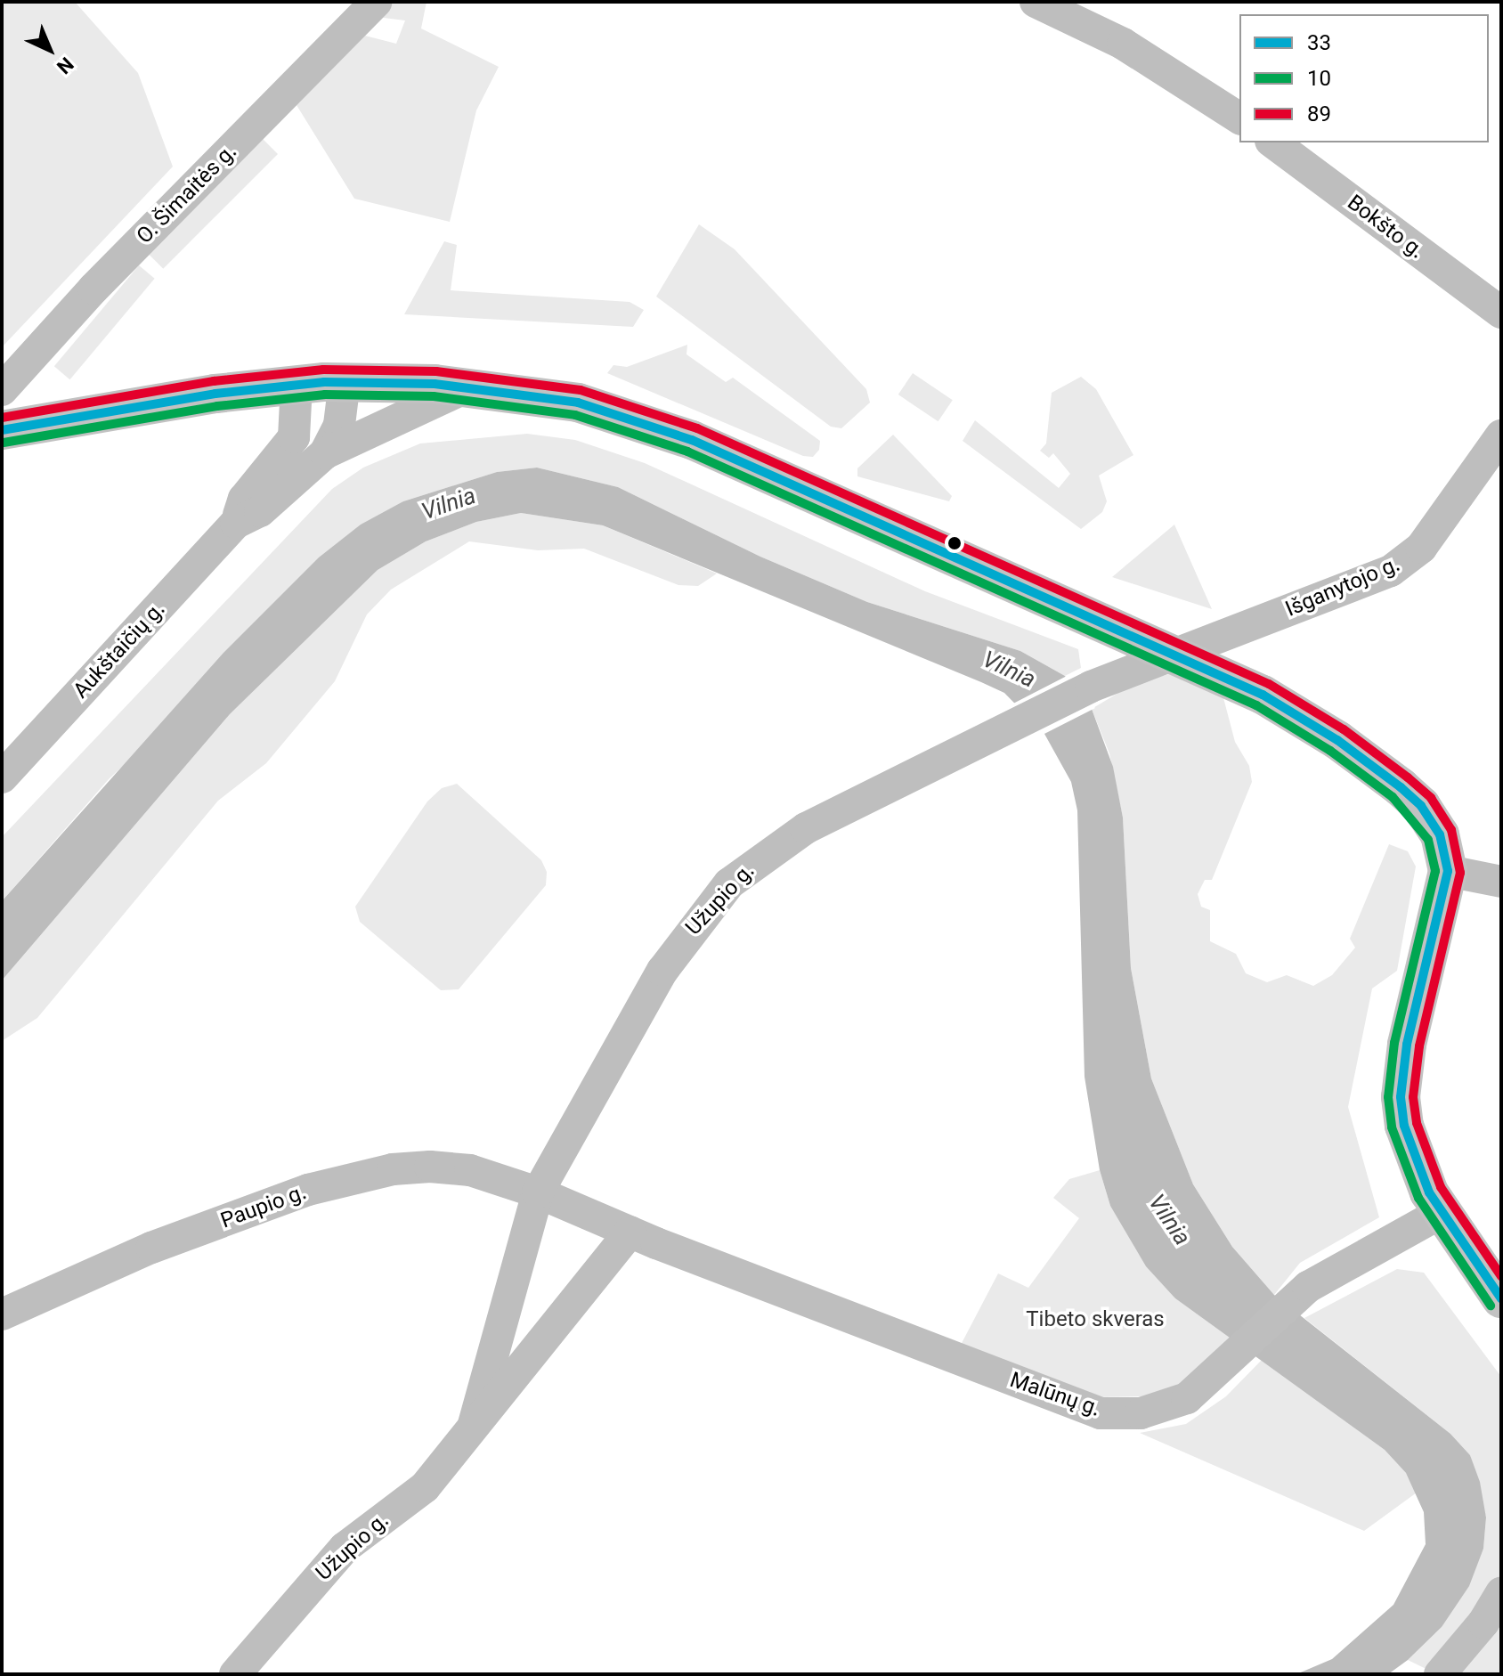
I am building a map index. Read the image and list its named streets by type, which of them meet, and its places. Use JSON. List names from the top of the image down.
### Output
{
  "streets": {
    "street": [
      "O. Šimaitės g.",
      "Bokšto g.",
      "Išganytojo g.",
      "Aukštaičių g.",
      "Užupio g.",
      "Paupio g.",
      "Malūnų g."
    ]
  },
  "crossings": [
    ["Išganytojo g.", "Užupio g."],
    ["Užupio g.", "Paupio g."],
    ["Užupio g.", "Malūnų g."]
  ],
  "water": ["Vilnia"],
  "parks": ["Tibeto skveras"],
  "lines": ["transit line 89", "transit line 33", "transit line 10"],
  "legend": ["33", "10", "89"],
  "north": "bottom right"
}
